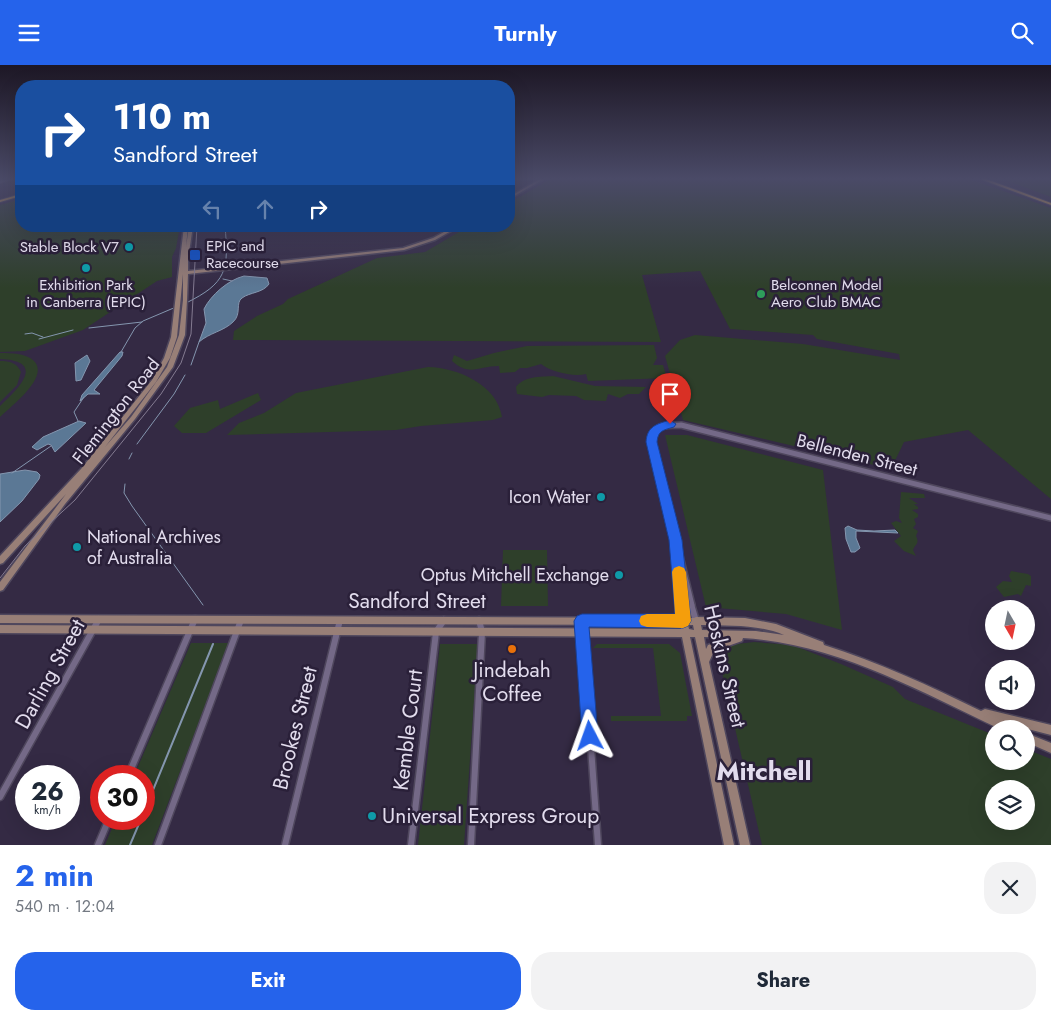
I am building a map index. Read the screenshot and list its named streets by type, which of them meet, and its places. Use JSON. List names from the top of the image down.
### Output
{
  "streets": {
    "main road": ["Flemington Road", "Sandford Street", "Hoskins Street"],
    "street": [
      "Bellenden Street",
      "Darling Street",
      "Brookes Street",
      "Kemble Court"
    ]
  },
  "crossings": [
    ["Bellenden Street", "Hoskins Street"],
    ["Sandford Street", "Hoskins Street"],
    ["Sandford Street", "Darling Street"],
    ["Sandford Street", "Brookes Street"],
    ["Sandford Street", "Kemble Court"]
  ],
  "districts": ["Mitchell"],
  "places": {
    "other": [
      "Stable Block V7",
      "Exhibition Park in Canberra (EPIC)",
      "Belconnen Model Aero Club BMAC",
      "Icon Water",
      "National Archives of Australia",
      "Optus Mitchell Exchange",
      "Jindebah Coffee",
      "Universal Express Group"
    ],
    "transit": ["EPIC and Racecourse"]
  },
  "north": "bottom",
  "page": {
    "header": "Turnly",
    "turn": ["110 m", "Sandford Street"],
    "speed": "26 km/h",
    "limit": "30",
    "heading": ["2 min", "540 m · 12:04"],
    "buttons": ["Exit", "Share"]
  }
}
